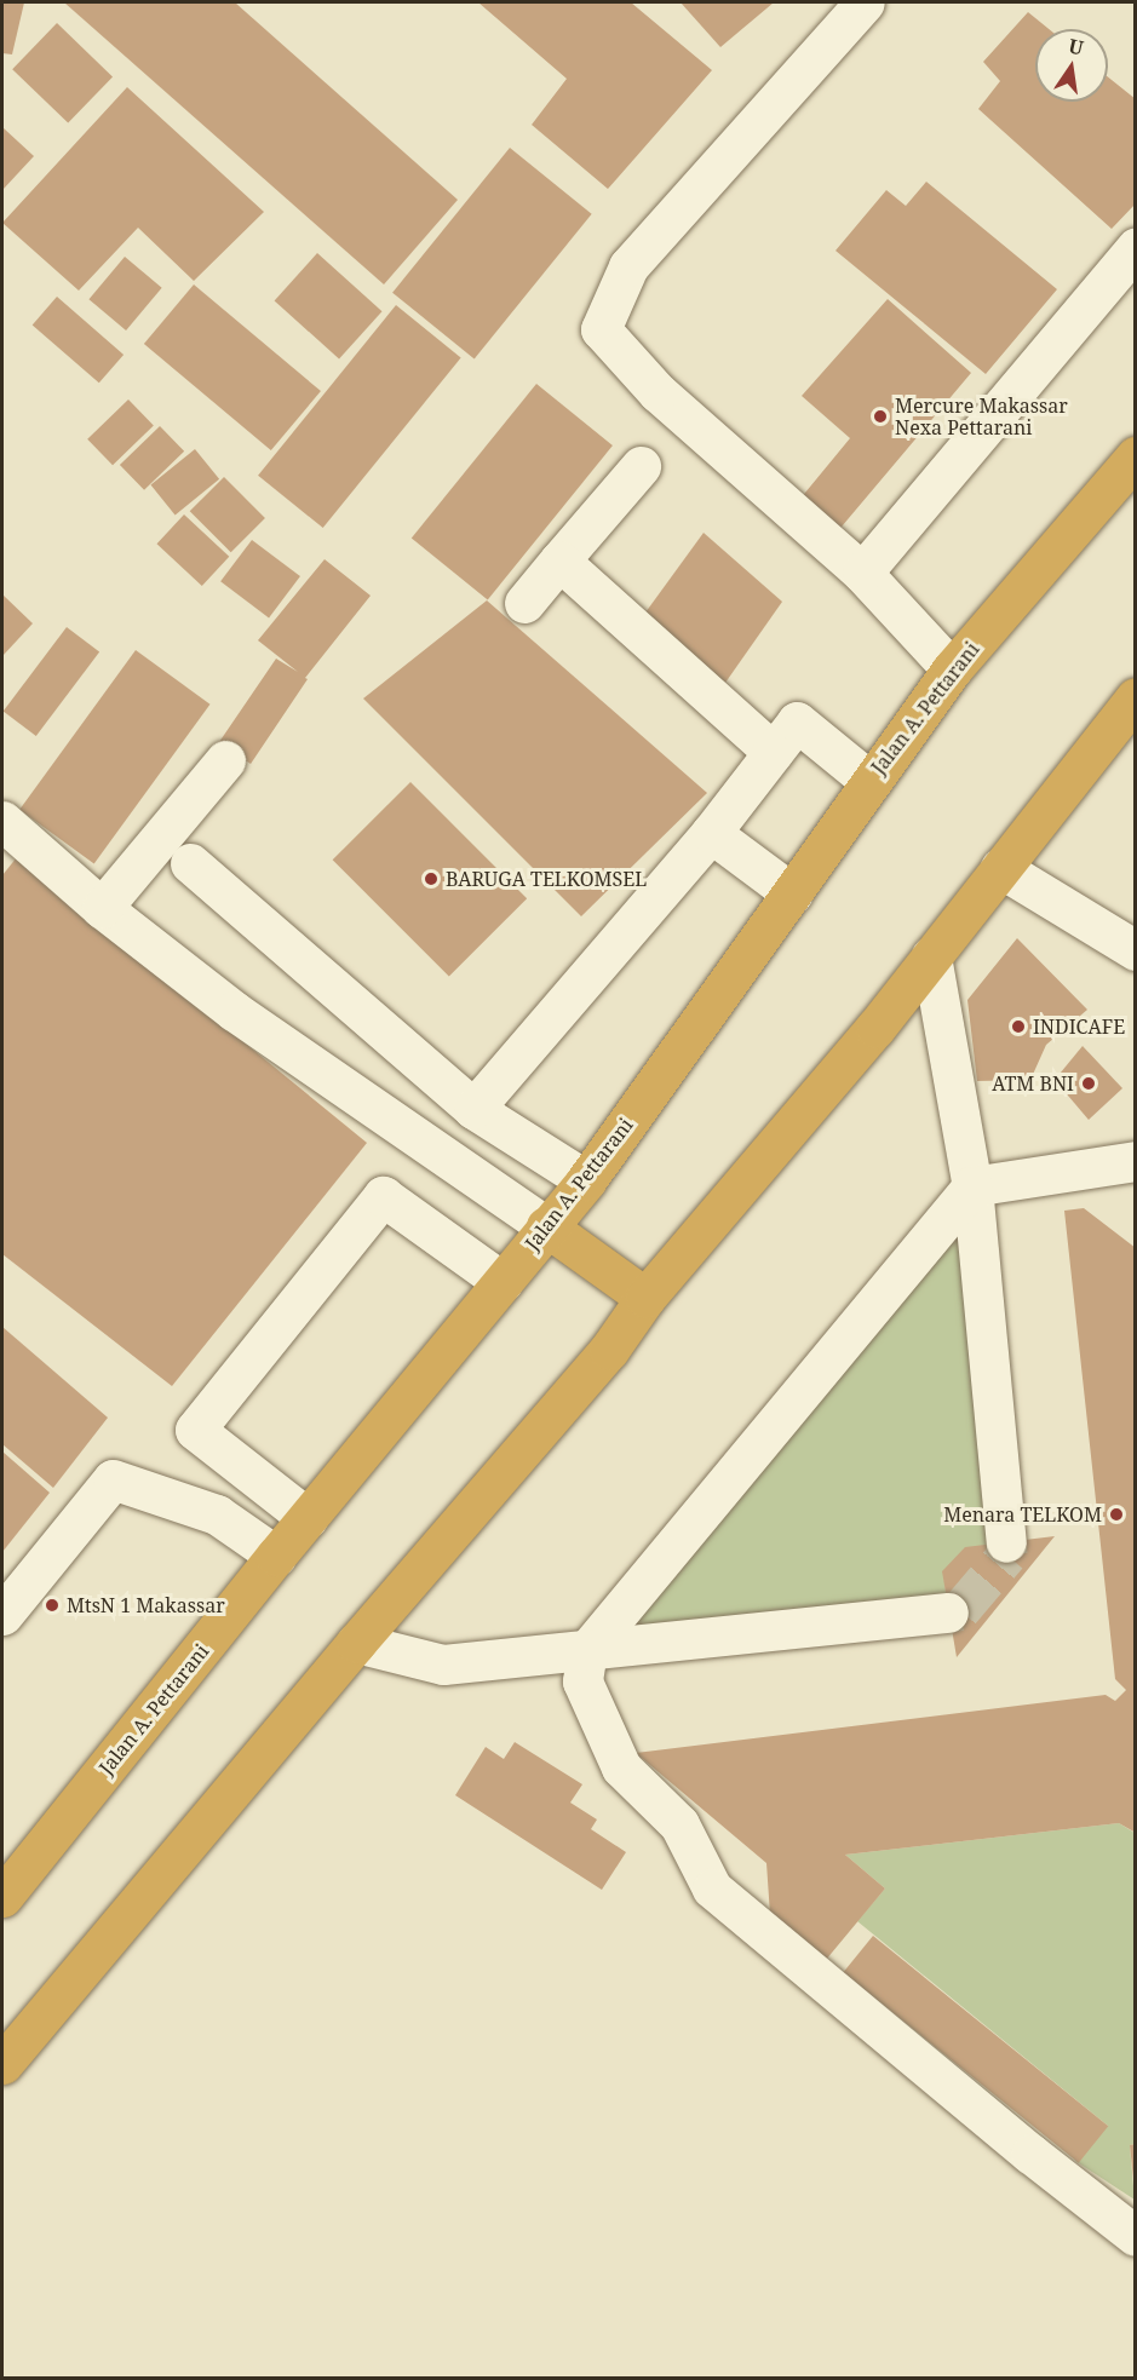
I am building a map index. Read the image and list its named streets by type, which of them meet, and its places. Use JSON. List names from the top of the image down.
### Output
{
  "streets": {
    "highway": ["Jalan A. Pettarani"]
  },
  "places": [
    "Mercure Makassar Nexa Pettarani",
    "BARUGA TELKOMSEL",
    "INDICAFE",
    "ATM BNI",
    "Menara TELKOM",
    "MtsN 1 Makassar"
  ],
  "north": "top"
}
